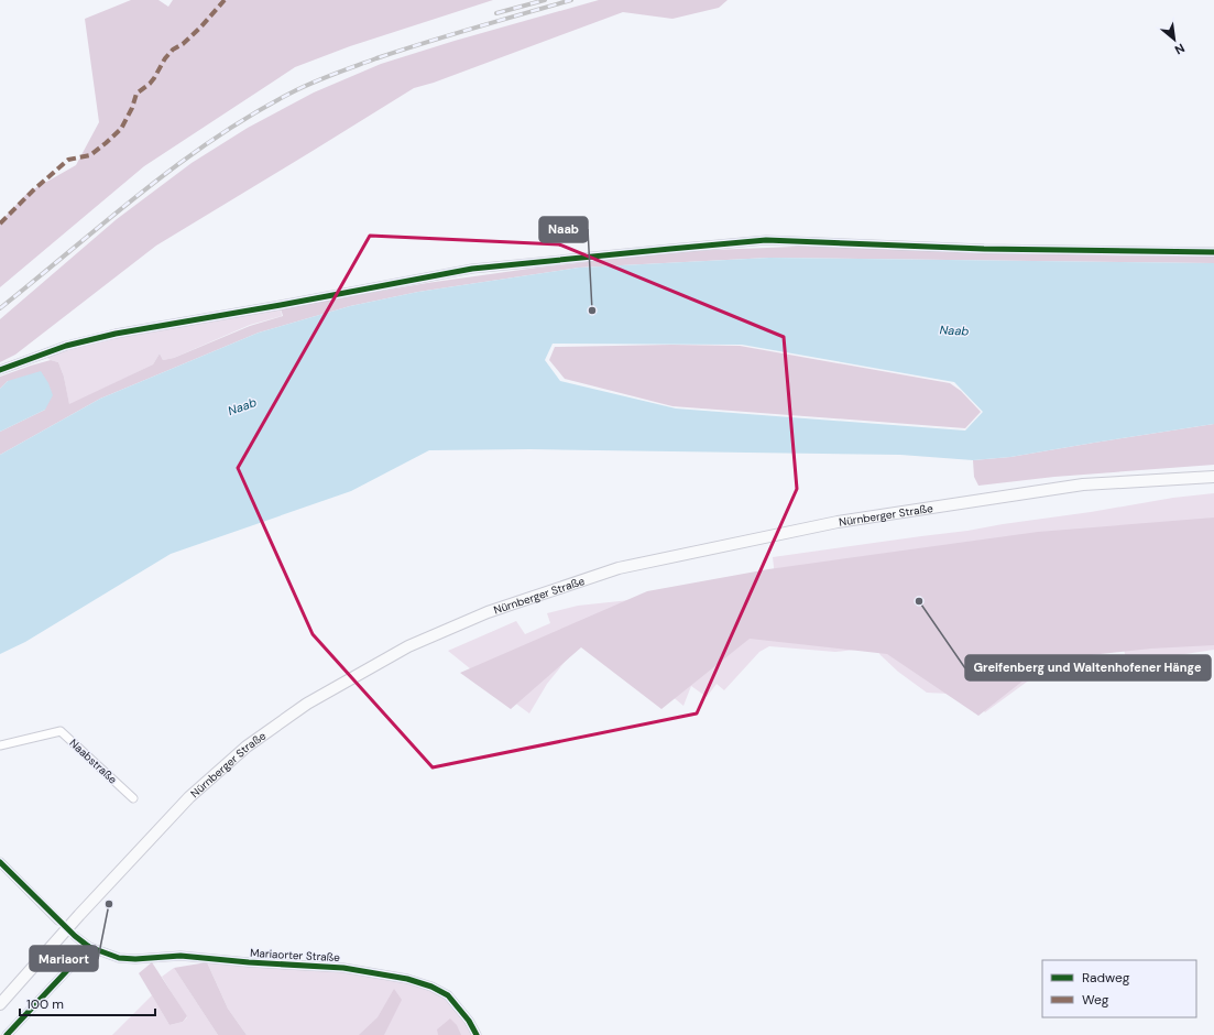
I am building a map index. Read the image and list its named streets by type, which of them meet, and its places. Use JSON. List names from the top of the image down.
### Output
{
  "streets": {
    "main road": ["Nürnberger Straße"],
    "street": ["Naabstraße", "Mariaorter Straße"]
  },
  "water": ["Naab"],
  "places": ["Naab", "Greifenberg und Waltenhofener Hänge", "Mariaort"],
  "legend": ["Radweg", "Weg"],
  "scale_bar": "100 m",
  "north": "bottom right"
}
